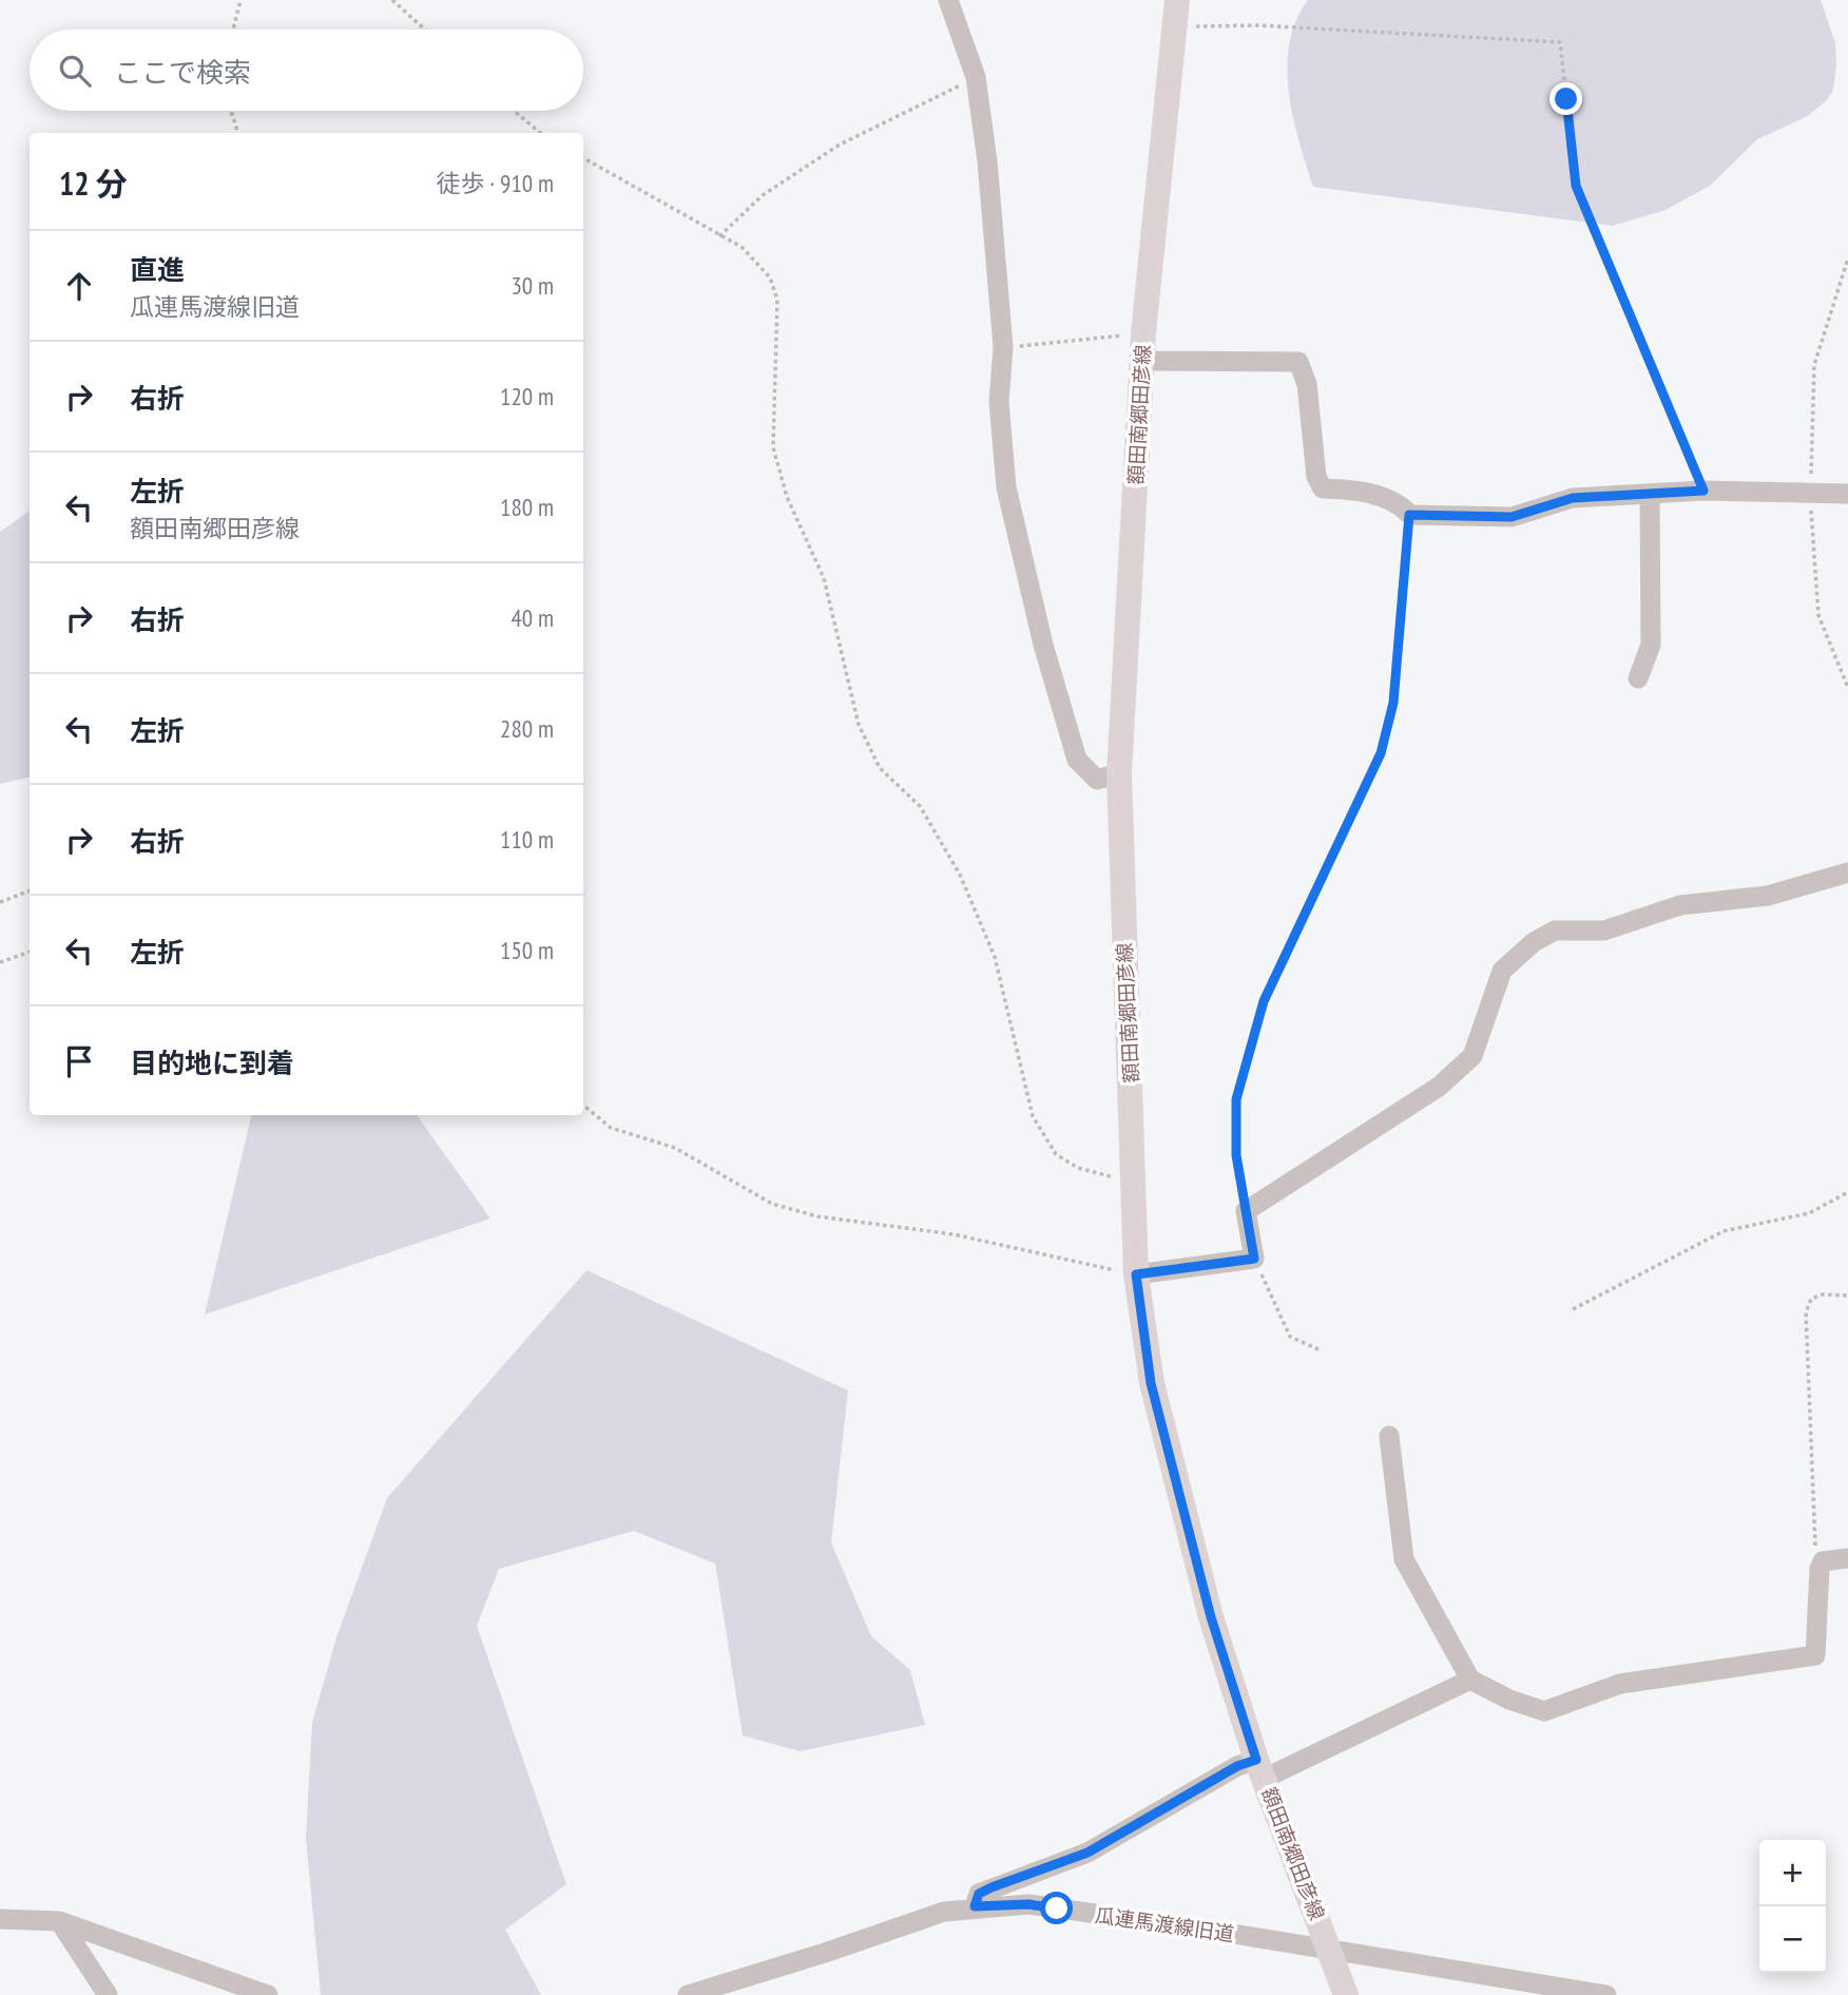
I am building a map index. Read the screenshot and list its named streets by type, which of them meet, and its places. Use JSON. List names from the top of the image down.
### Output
{
  "streets": {
    "main road": ["額田南郷田彦線"],
    "street": ["瓜連馬渡線旧道"]
  },
  "crossings": [
    ["額田南郷田彦線", "瓜連馬渡線旧道"]
  ],
  "page": {
    "search": "ここで検索",
    "heading": ["12 分", "徒歩 · 910 m"],
    "list": [
      ["直進", "瓜連馬渡線旧道", "30 m"],
      ["右折", "120 m"],
      ["左折", "額田南郷田彦線", "180 m"],
      ["右折", "40 m"],
      ["左折", "280 m"],
      ["右折", "110 m"],
      ["左折", "150 m"],
      "目的地に到着"
    ],
    "map_buttons": ["+", "−"]
  }
}
